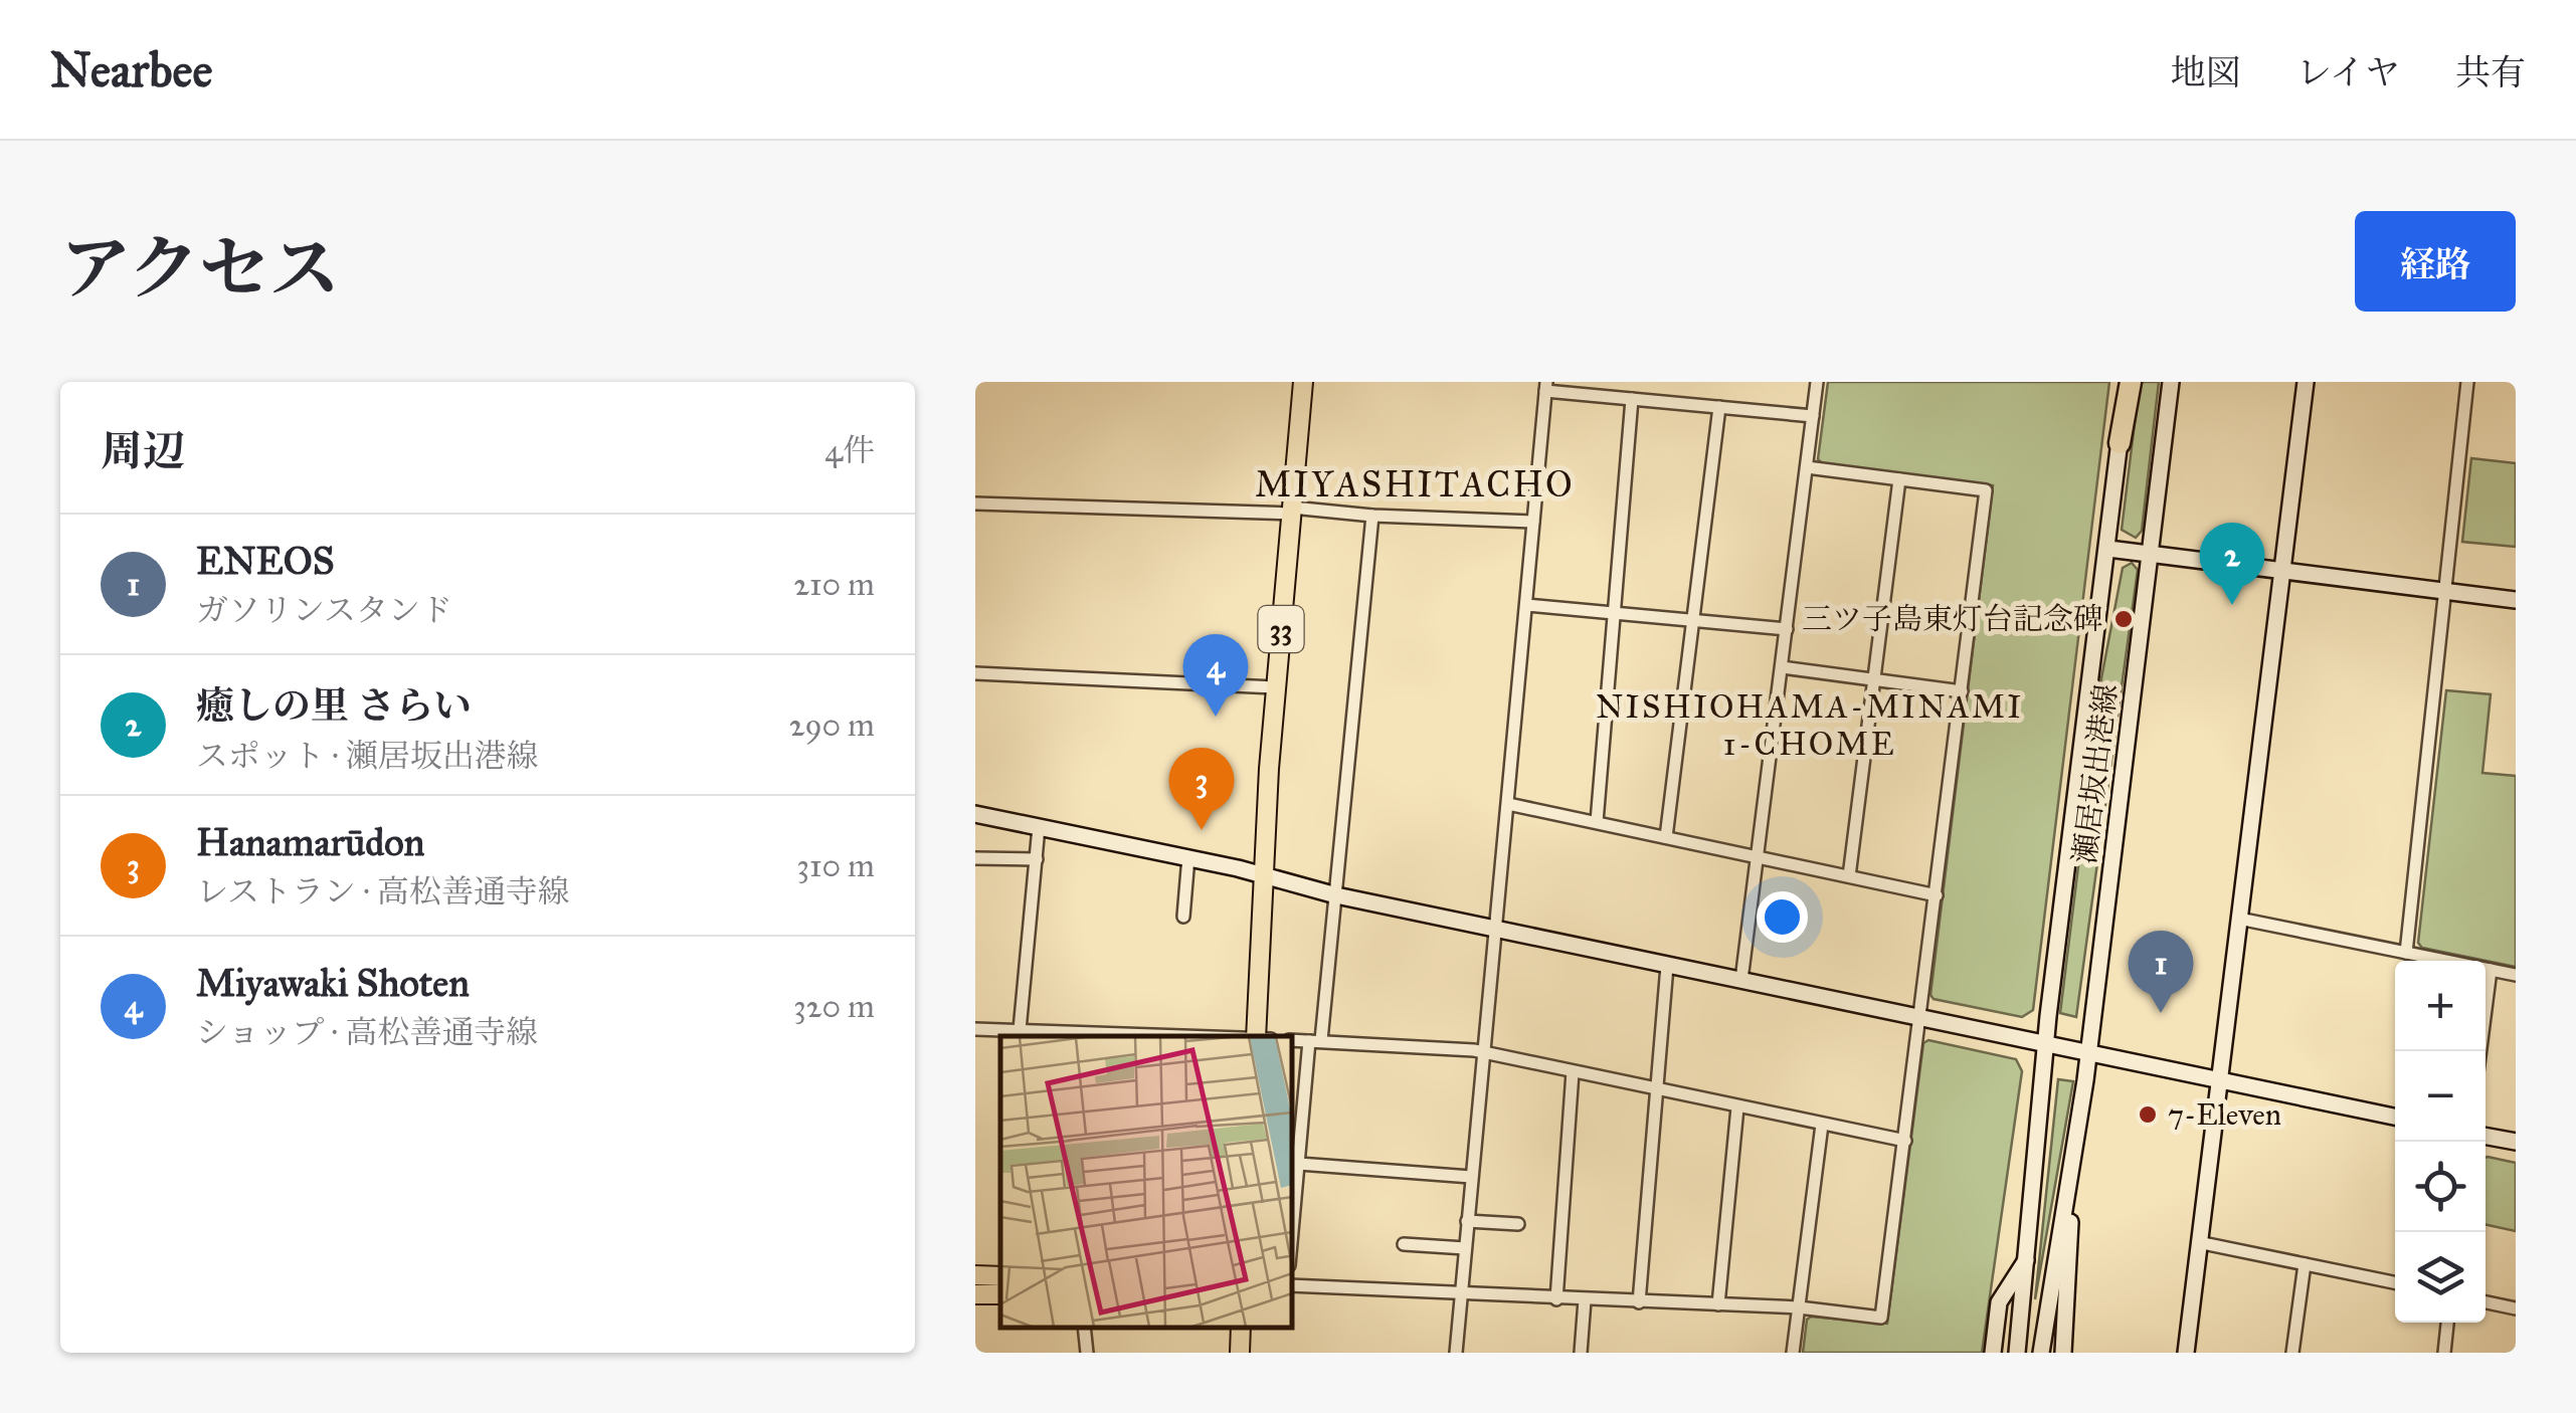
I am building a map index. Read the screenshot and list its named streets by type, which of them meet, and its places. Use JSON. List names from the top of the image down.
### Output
{
  "streets": {
    "main road": ["33", "瀬居坂出港線"]
  },
  "districts": ["MIYASHITACHO", "NISHIOHAMA-MINAMI 1-CHOME"],
  "places": ["三ツ子島東灯台記念碑", "7-Eleven"],
  "page": {
    "header": "Nearbee",
    "nav": ["地図", "レイヤ", "共有"],
    "title": "アクセス",
    "buttons": "経路",
    "heading": ["周辺", "4件"],
    "list": [
      {
        "mark": "1",
        "name": "ENEOS",
        "note": "ガソリンスタンド",
        "value": "210 m"
      },
      {
        "mark": "2",
        "name": "癒しの里 さらい",
        "note": "スポット · 瀬居坂出港線",
        "value": "290 m"
      },
      {
        "mark": "3",
        "name": "Hanamarūdon",
        "note": "レストラン · 高松善通寺線",
        "value": "310 m"
      },
      {
        "mark": "4",
        "name": "Miyawaki Shoten",
        "note": "ショップ · 高松善通寺線",
        "value": "320 m"
      }
    ],
    "pins": [
      "2",
      "4",
      "3",
      "1"
    ],
    "map_buttons": ["+", "−"]
  }
}
